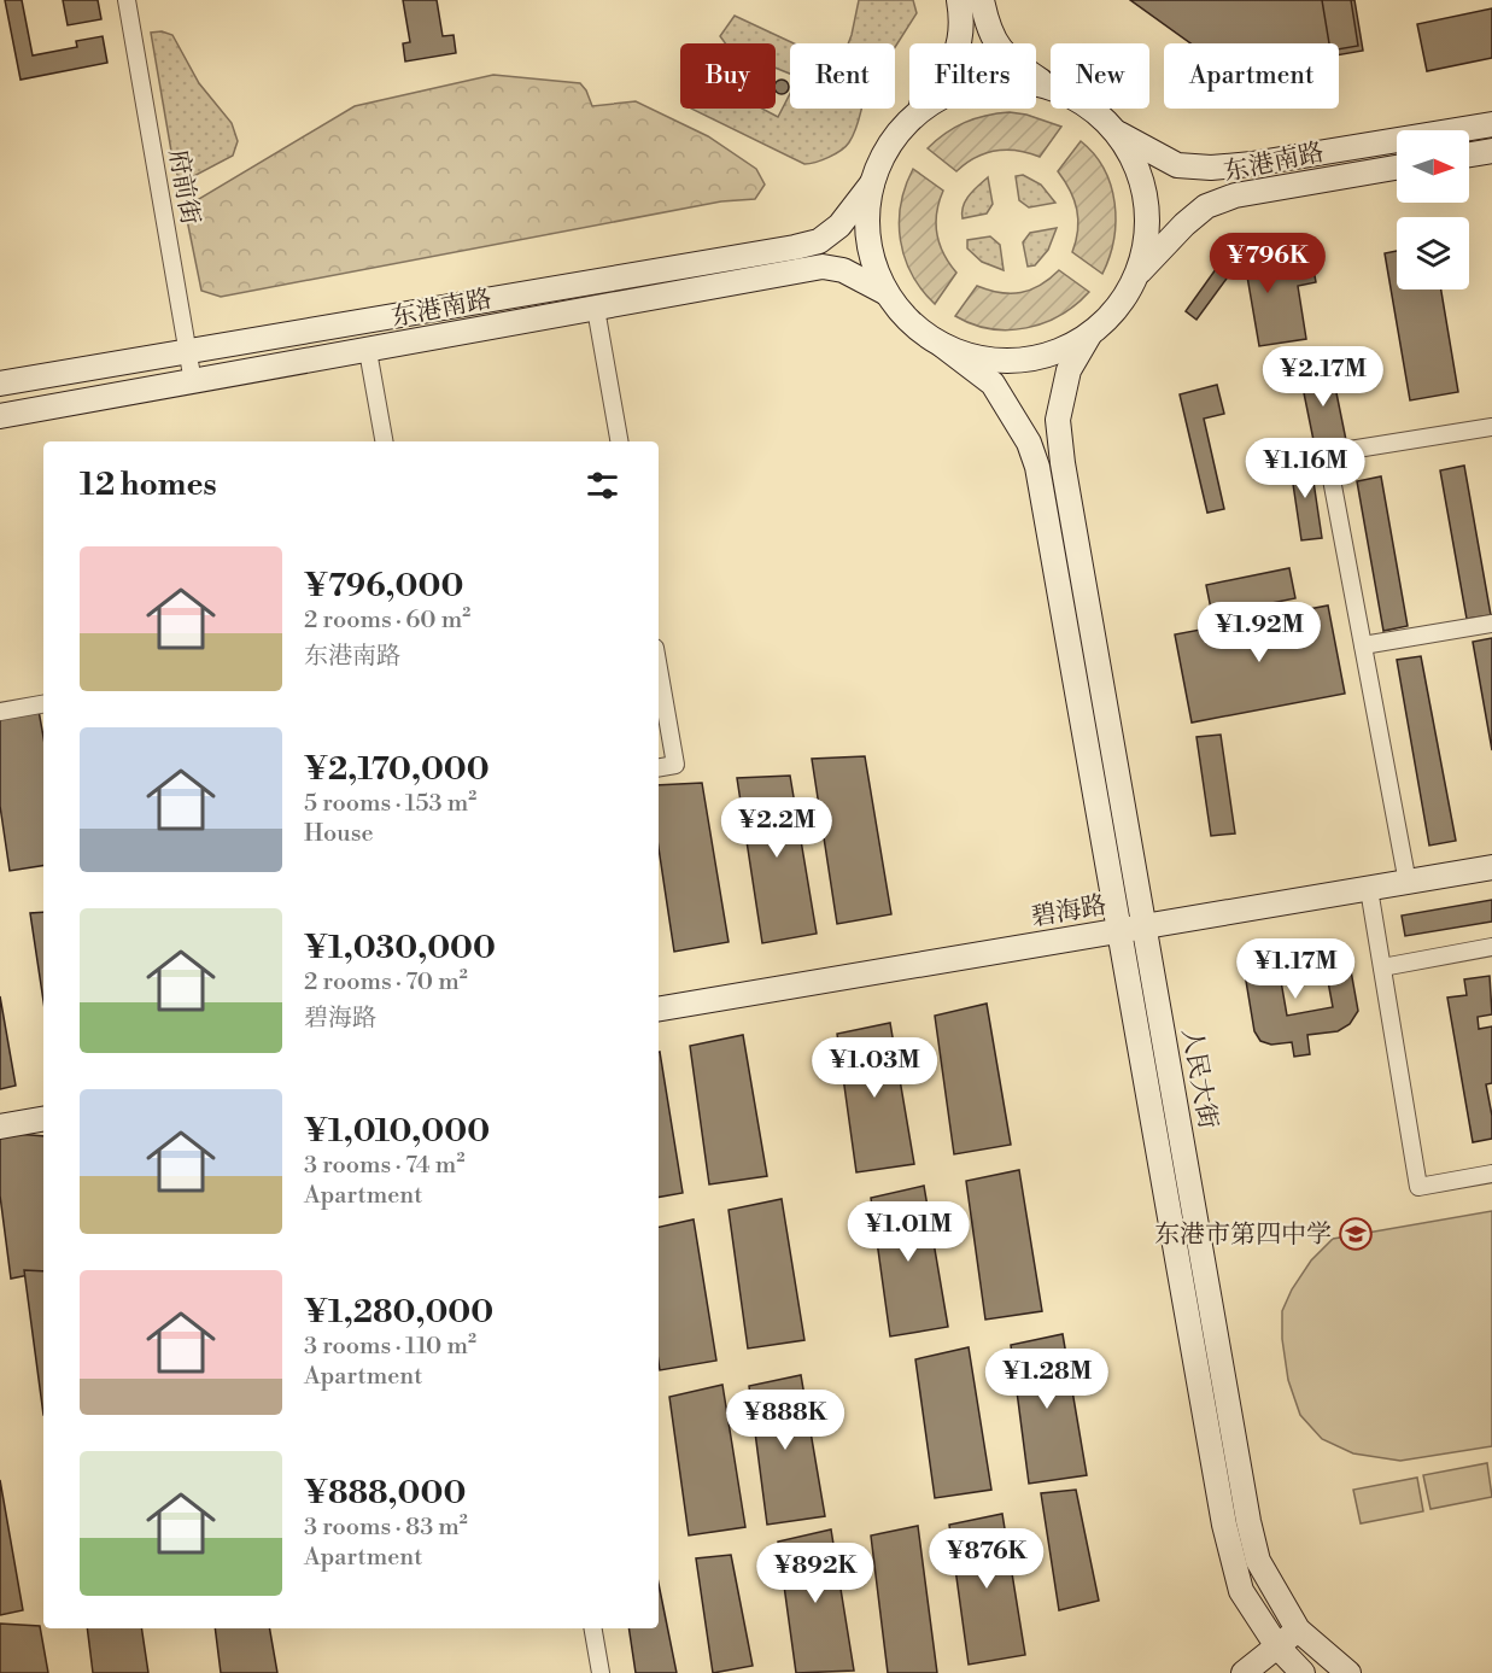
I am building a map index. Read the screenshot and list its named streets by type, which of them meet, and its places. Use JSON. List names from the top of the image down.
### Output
{
  "streets": {
    "main road": ["东港南路", "碧海路", "人民大街"],
    "street": ["府前街"]
  },
  "crossings": [
    ["东港南路", "府前街"],
    ["碧海路", "人民大街"]
  ],
  "places": {
    "school or university": ["东港市第四中学"]
  },
  "north": "right",
  "page": {
    "chip": [
      "Buy",
      "Rent",
      "Filters",
      "New",
      "Apartment"
    ],
    "price": [
      "¥796K",
      "¥2.17M",
      "¥1.16M",
      "¥1.92M",
      "¥2.2M",
      "¥1.17M",
      "¥1.03M",
      "¥1.01M",
      "¥1.28M",
      "¥888K",
      "¥876K",
      "¥892K"
    ],
    "heading": "12 homes",
    "list": [
      {
        "name": "¥796,000",
        "note": "2 rooms · 60 m² · 东港南路"
      },
      {
        "name": "¥2,170,000",
        "note": "5 rooms · 153 m² · House"
      },
      {
        "name": "¥1,030,000",
        "note": "2 rooms · 70 m² · 碧海路"
      },
      {
        "name": "¥1,010,000",
        "note": "3 rooms · 74 m² · Apartment"
      },
      {
        "name": "¥1,280,000",
        "note": "3 rooms · 110 m² · Apartment"
      },
      {
        "name": "¥888,000",
        "note": "3 rooms · 83 m² · Apartment"
      }
    ]
  }
}
